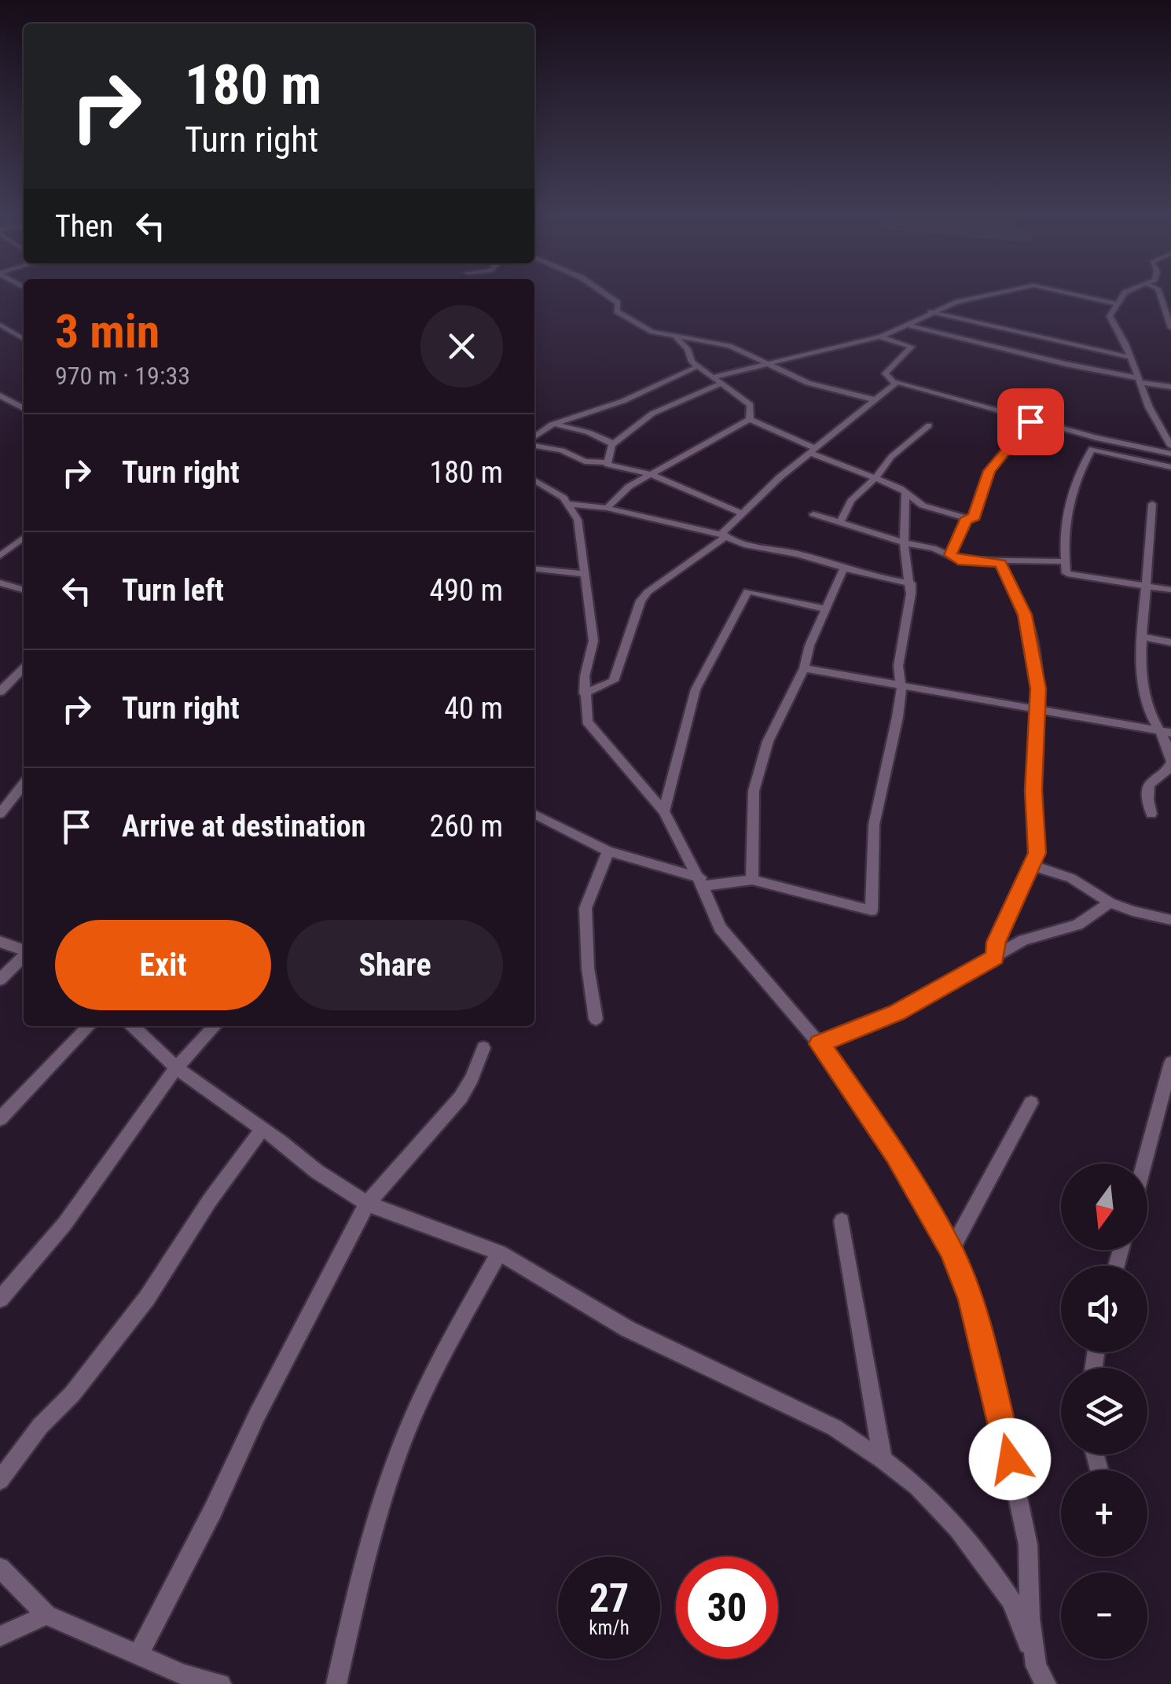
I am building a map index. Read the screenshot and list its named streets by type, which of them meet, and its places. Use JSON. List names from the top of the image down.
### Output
{
  "north": "bottom",
  "page": {
    "turn": ["180 m", "Turn right"],
    "then": "Then",
    "heading": ["3 min", "970 m · 19:33"],
    "list": [
      {
        "name": "Turn right",
        "value": "180 m"
      },
      {
        "name": "Turn left",
        "value": "490 m"
      },
      {
        "name": "Turn right",
        "value": "40 m"
      },
      {
        "name": "Arrive at destination",
        "value": "260 m"
      }
    ],
    "buttons": ["Exit", "Share"],
    "map_buttons": ["+", "−"],
    "speed": "27 km/h",
    "limit": "30"
  }
}
